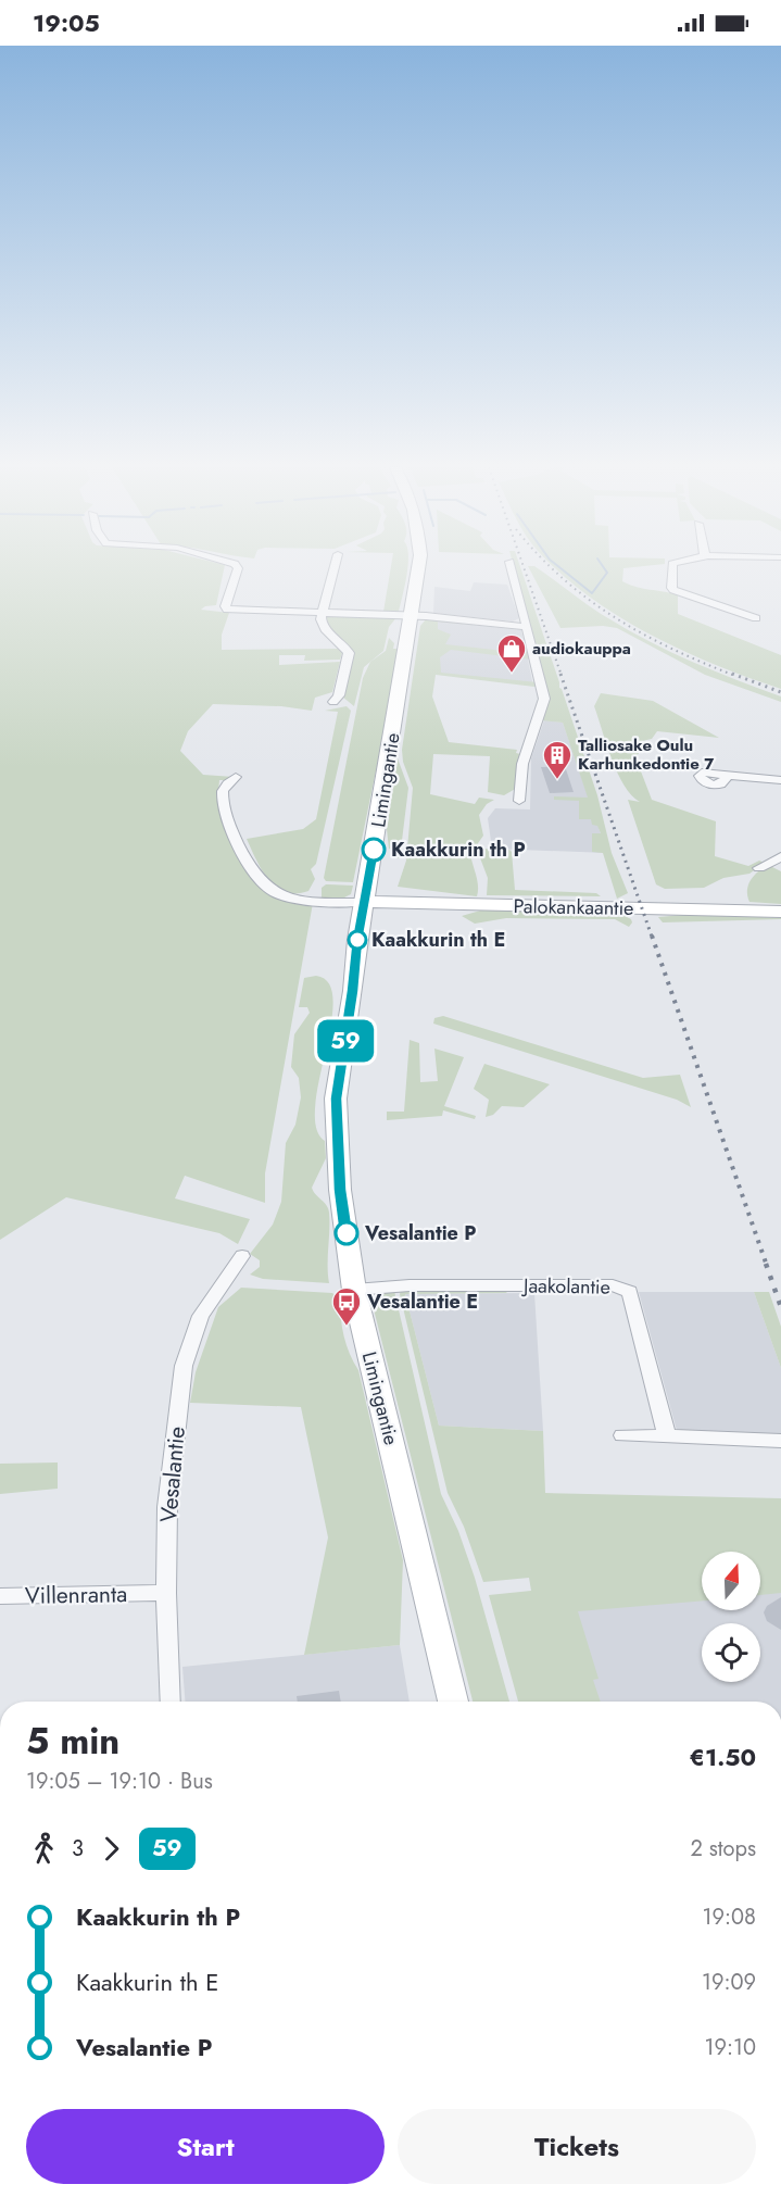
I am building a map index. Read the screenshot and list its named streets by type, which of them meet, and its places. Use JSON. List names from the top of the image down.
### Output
{
  "streets": {
    "main road": ["Limingantie", "Palokankaantie"],
    "street": ["Jaakolantie", "Vesalantie", "Villenranta"]
  },
  "crossings": [
    ["Limingantie", "Palokankaantie"],
    ["Limingantie", "Jaakolantie"],
    ["Vesalantie", "Villenranta"]
  ],
  "places": {
    "shop": ["audiokauppa"],
    "building": ["Talliosake Oulu Karhunkedontie 7"],
    "other": ["Kaakkurin th P", "Kaakkurin th E", "Vesalantie P"],
    "bus stop": ["Vesalantie E"]
  },
  "lines": ["bus line 59"],
  "north": "top",
  "page": {
    "status": "19:05",
    "on_map": "59",
    "heading": ["5 min", "19:05 – 19:10 · Bus", "€1.50"],
    "legs": ["3", "59", "2 stops"],
    "list": [
      {
        "name": "Kaakkurin th P",
        "value": "19:08"
      },
      {
        "name": "Kaakkurin th E",
        "value": "19:09"
      },
      {
        "name": "Vesalantie P",
        "value": "19:10"
      }
    ],
    "buttons": ["Start", "Tickets"]
  }
}
